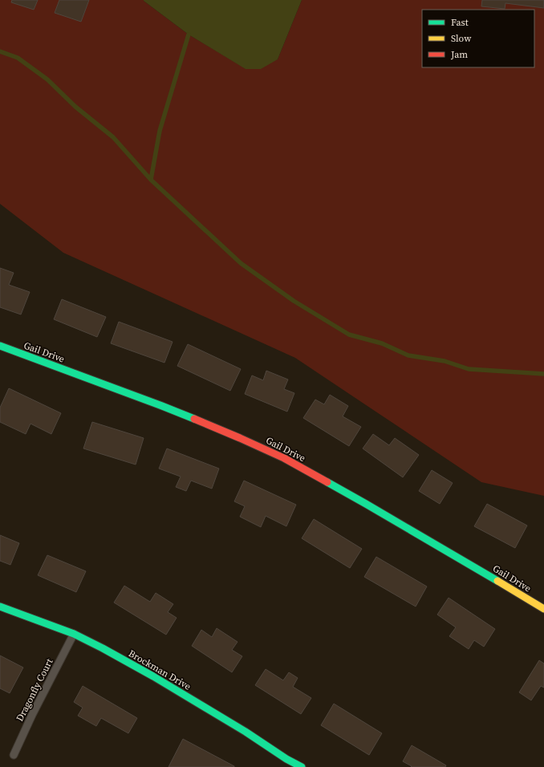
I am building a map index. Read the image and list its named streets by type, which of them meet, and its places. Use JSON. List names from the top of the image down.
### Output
{
  "streets": {
    "street": ["Gail Drive", "Brockman Drive"],
    "lane": ["Dragonfly Court"]
  },
  "crossings": [
    ["Brockman Drive", "Dragonfly Court"]
  ],
  "legend": ["Fast", "Slow", "Jam"]
}
